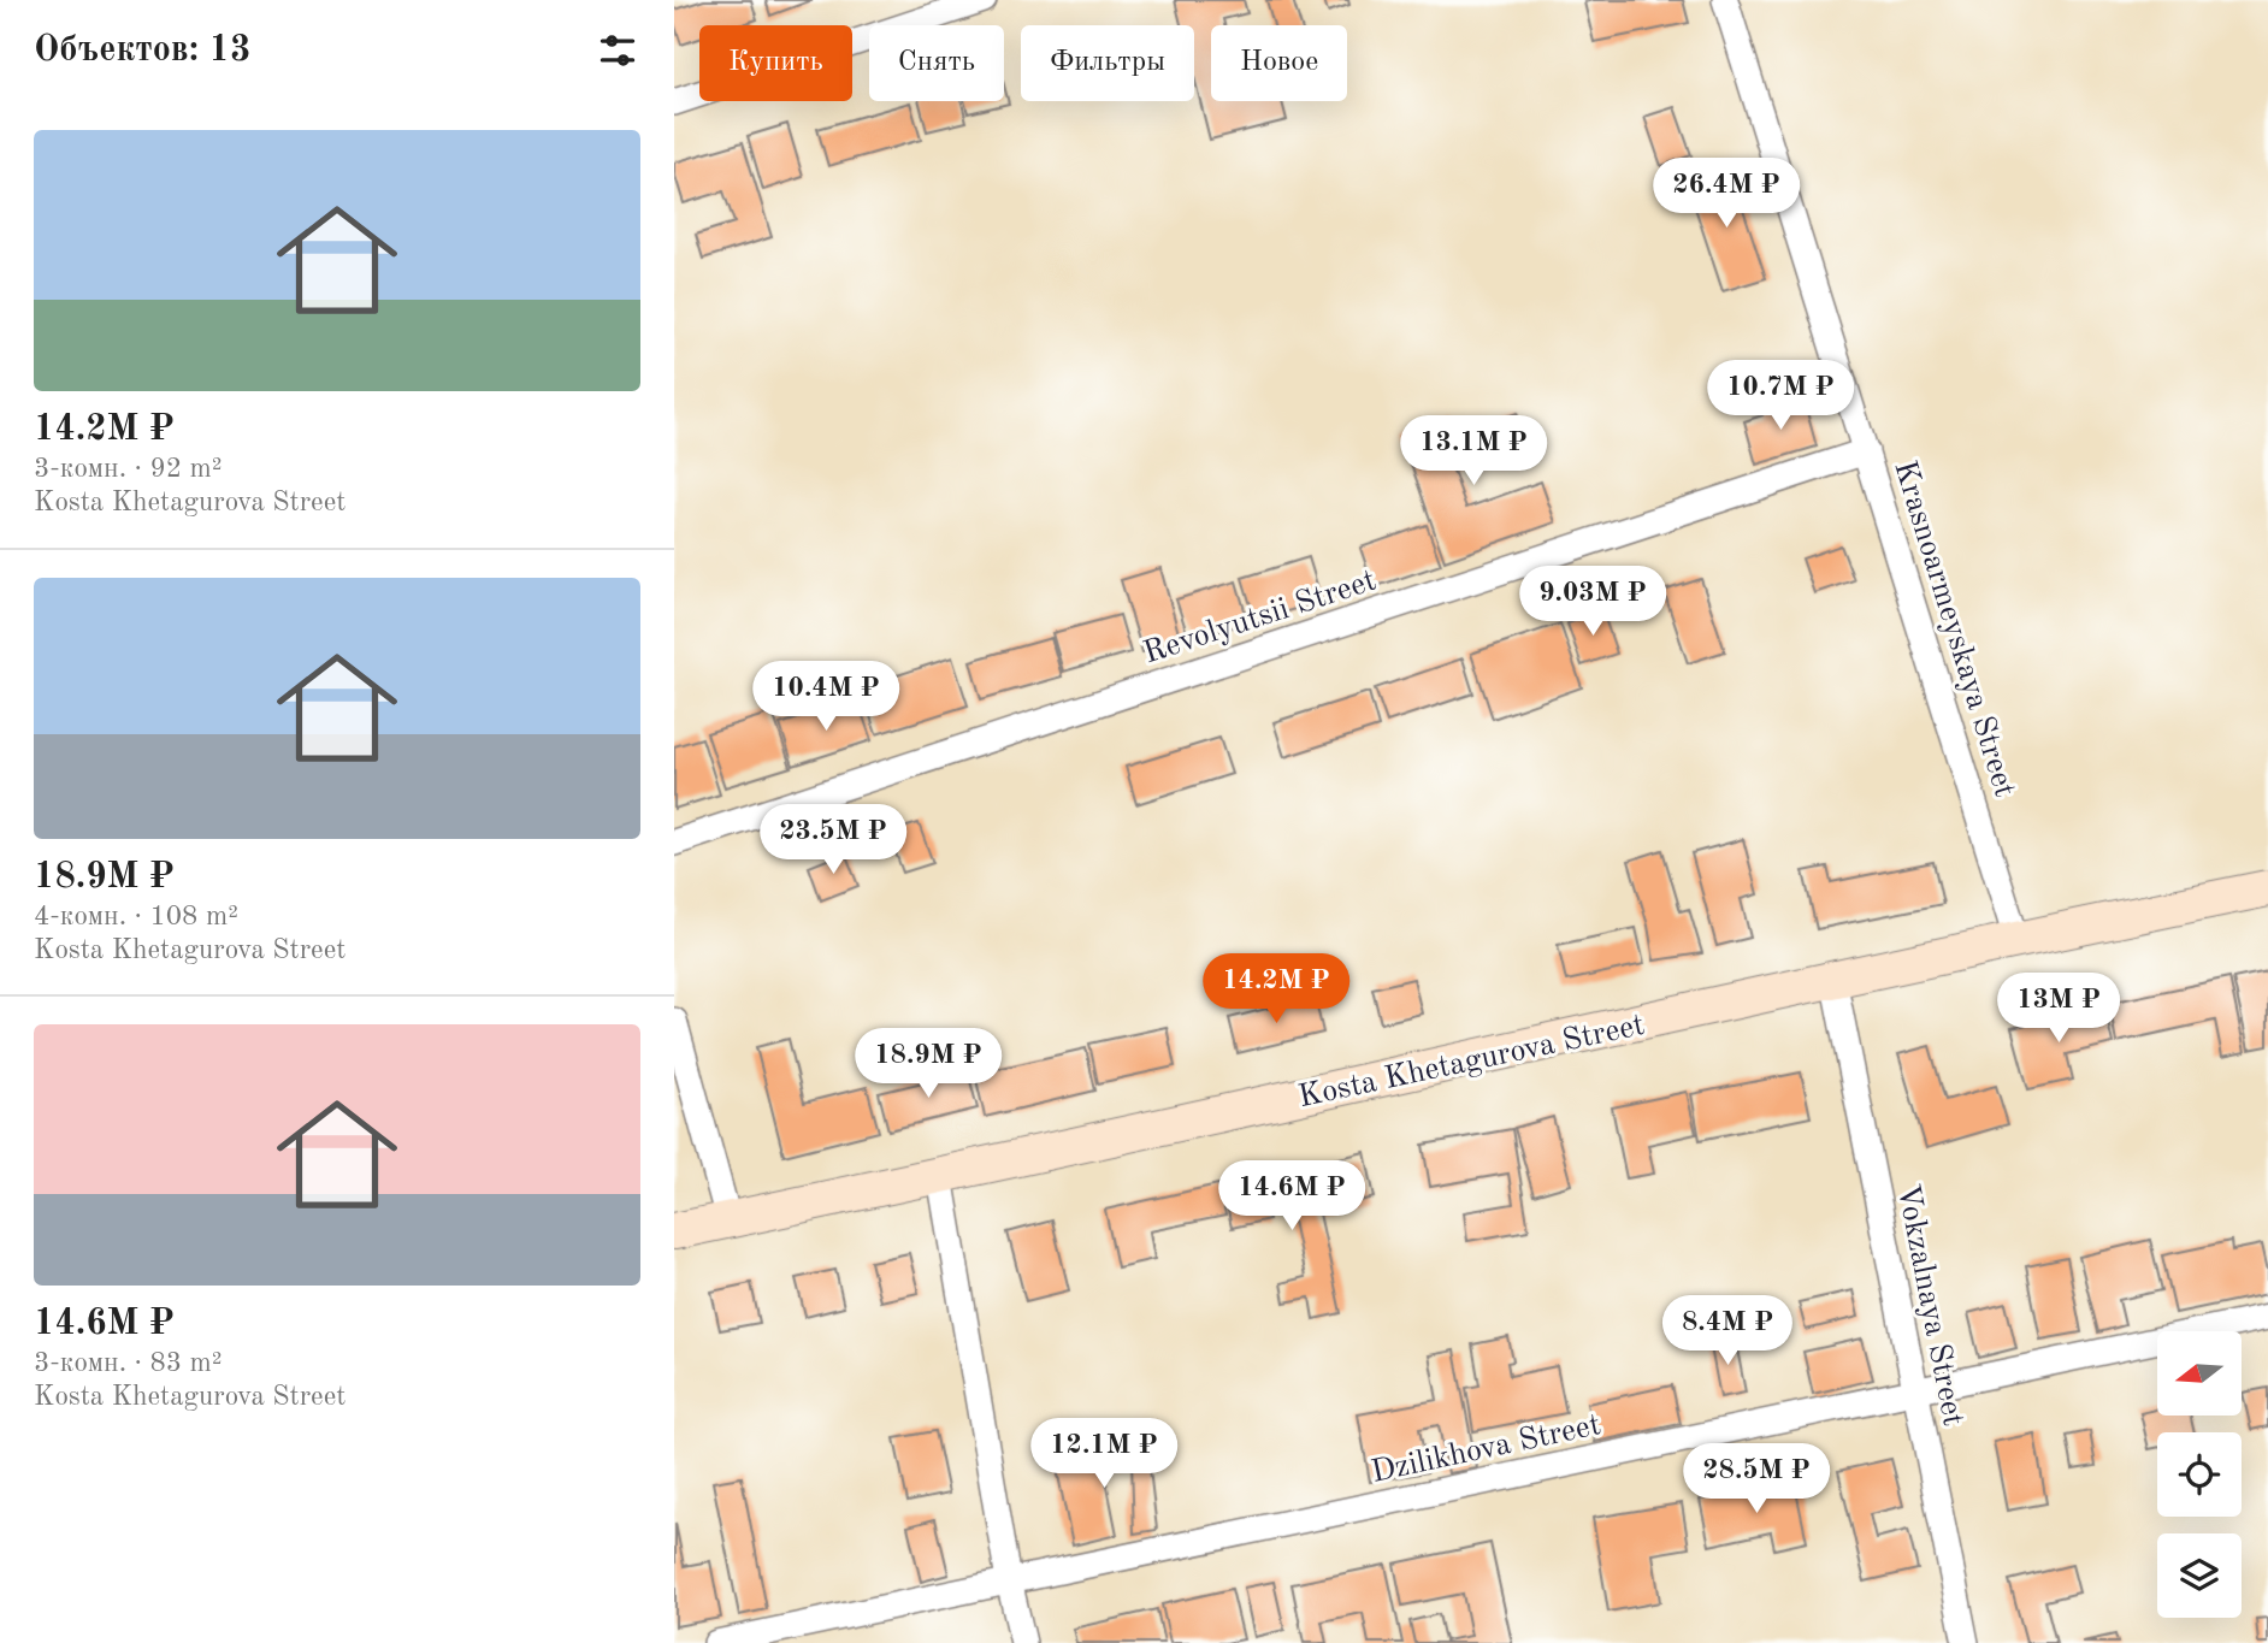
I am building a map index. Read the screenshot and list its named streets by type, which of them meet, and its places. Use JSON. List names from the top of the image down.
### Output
{
  "streets": {
    "main road": ["Kosta Khetagurova Street"],
    "street": [
      "Revolyutsii Street",
      "Krasnoarmeyskaya Street",
      "Vokzalnaya Street",
      "Dzilikhova Street"
    ]
  },
  "crossings": [
    ["Revolyutsii Street", "Krasnoarmeyskaya Street"],
    ["Krasnoarmeyskaya Street", "Kosta Khetagurova Street"],
    ["Kosta Khetagurova Street", "Vokzalnaya Street"],
    ["Vokzalnaya Street", "Dzilikhova Street"]
  ],
  "north": "left",
  "page": {
    "heading": "Объектов: 13",
    "chip": [
      "Купить",
      "Снять",
      "Фильтры",
      "Новое"
    ],
    "list": [
      {
        "name": "14.2M ₽",
        "note": "3-комн. · 92 m² · Kosta Khetagurova Street"
      },
      {
        "name": "18.9M ₽",
        "note": "4-комн. · 108 m² · Kosta Khetagurova Street"
      },
      {
        "name": "14.6M ₽",
        "note": "3-комн. · 83 m² · Kosta Khetagurova Street"
      }
    ],
    "price": [
      "26.4M ₽",
      "10.7M ₽",
      "13.1M ₽",
      "9.03M ₽",
      "10.4M ₽",
      "23.5M ₽",
      "14.2M ₽",
      "13M ₽",
      "18.9M ₽",
      "14.6M ₽",
      "8.4M ₽",
      "12.1M ₽",
      "28.5M ₽"
    ]
  }
}
